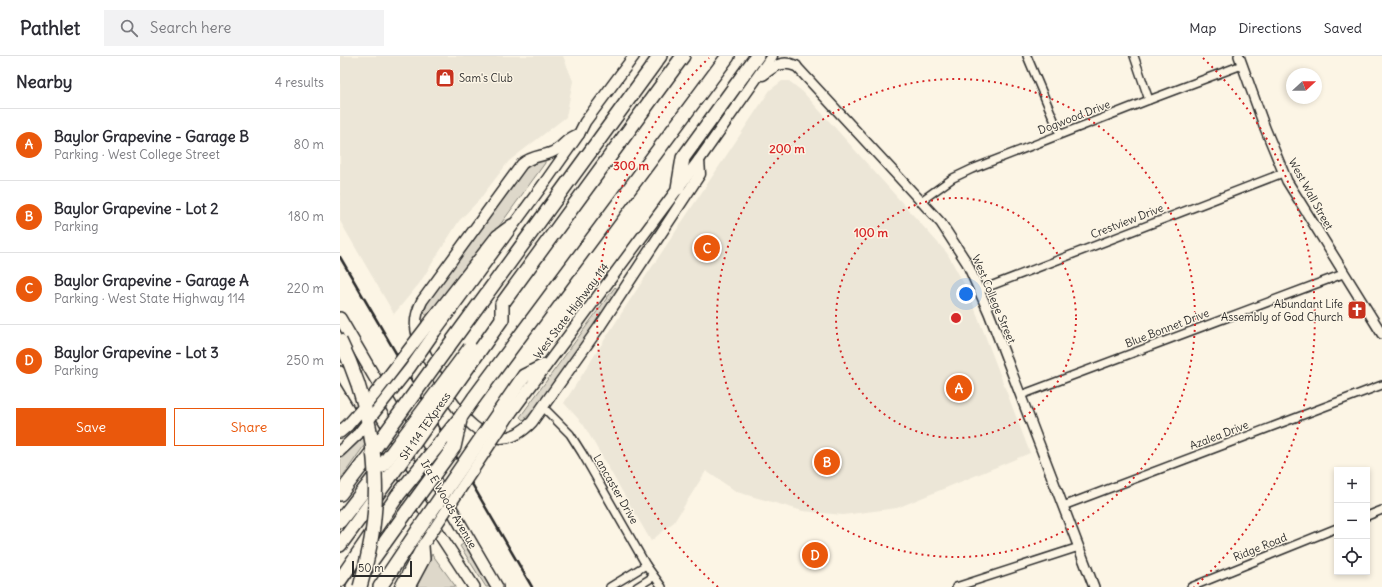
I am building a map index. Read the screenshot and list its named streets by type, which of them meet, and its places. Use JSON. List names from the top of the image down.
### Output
{
  "streets": {
    "main road": ["West State Highway 114", "Ira E Woods Avenue"],
    "street": [
      "Dogwood Drive",
      "West Wall Street",
      "Crestview Drive",
      "West College Street",
      "Blue Bonnet Drive",
      "Azalea Drive",
      "Lancaster Drive",
      "Ridge Road"
    ]
  },
  "crossings": [
    ["Dogwood Drive", "West Wall Street"],
    ["Dogwood Drive", "West College Street"],
    ["West Wall Street", "Crestview Drive"],
    ["West Wall Street", "Blue Bonnet Drive"],
    ["Crestview Drive", "West College Street"],
    ["West College Street", "Blue Bonnet Drive"],
    ["West College Street", "Azalea Drive"]
  ],
  "places": {
    "shop": ["Sam's Club"],
    "church": ["Abundant Life Assembly of God Church"]
  },
  "scale_bar": "50 m",
  "north": "right",
  "page": {
    "header": "Pathlet",
    "search": "Search here",
    "nav": ["Map", "Directions", "Saved"],
    "heading": ["Nearby", "4 results"],
    "list": [
      {
        "mark": "A",
        "name": "Baylor Grapevine - Garage B",
        "note": "Parking · West College Street",
        "value": "80 m"
      },
      {
        "mark": "B",
        "name": "Baylor Grapevine - Lot 2",
        "note": "Parking",
        "value": "180 m"
      },
      {
        "mark": "C",
        "name": "Baylor Grapevine - Garage A",
        "note": "Parking · West State Highway 114",
        "value": "220 m"
      },
      {
        "mark": "D",
        "name": "Baylor Grapevine - Lot 3",
        "note": "Parking",
        "value": "250 m"
      }
    ],
    "pins": [
      "C",
      "A",
      "B",
      "D"
    ],
    "buttons": ["Save", "Share"],
    "map_buttons": ["+", "−"],
    "scale": "50 m"
  },
  "rings": ["200 m", "300 m", "100 m"]
}
